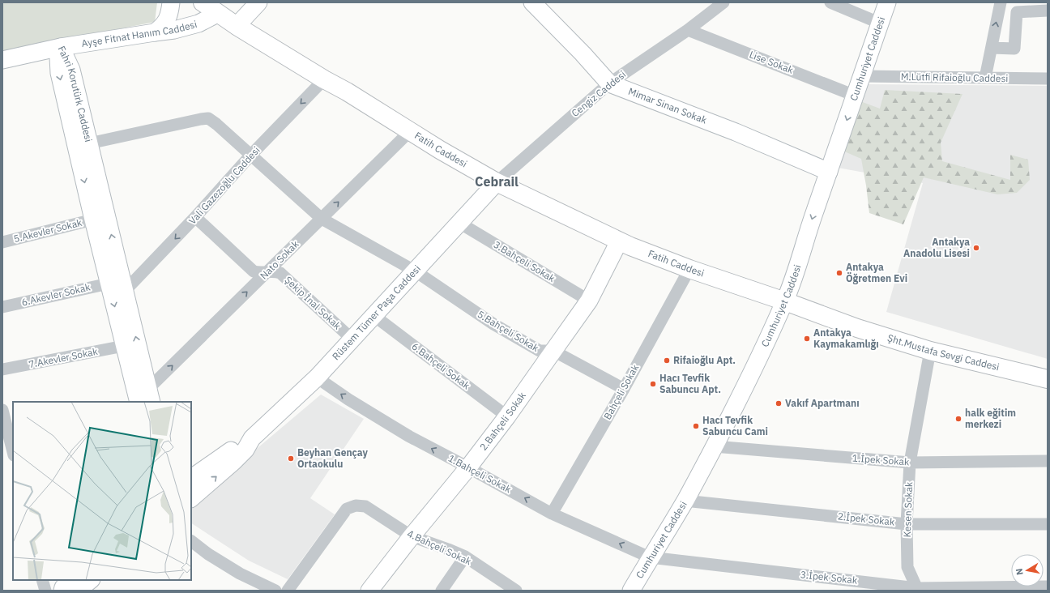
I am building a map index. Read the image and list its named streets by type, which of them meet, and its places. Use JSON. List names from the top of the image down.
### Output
{
  "streets": {
    "main road": ["Fatih Caddesi", "Şht.Mustafa Sevgi Caddesi"],
    "street": [
      "Ayşe Fitnat Hanım Caddesi",
      "Cumhuriyet Caddesi",
      "Lise Sokak",
      "M.Lütfi Rifaioğlu Caddesi",
      "Cengiz Caddesi",
      "Fahri Korutürk Caddesi",
      "Mimar Sinan Sokak",
      "Vali Gazezoğlu Caddesi",
      "5.Akevler Sokak",
      "Nato Sokak",
      "3.Bahçeli Sokak",
      "6.Akevler Sokak",
      "Şekip İnal Sokak",
      "Rüstem Tümer Paşa Caddesi",
      "5.Bahçeli Sokak",
      "7.Akevler Sokak",
      "6.Bahçeli Sokak",
      "Bahçeli Sokak",
      "2.Bahçeli Sokak",
      "1.İpek Sokak",
      "1.Bahçeli Sokak",
      "Kesen Sokak",
      "2.İpek Sokak",
      "4.Bahçeli Sokak",
      "3.İpek Sokak"
    ]
  },
  "crossings": [
    ["Ayşe Fitnat Hanım Caddesi", "Fahri Korutürk Caddesi"],
    ["Ayşe Fitnat Hanım Caddesi", "Fatih Caddesi"],
    ["Cumhuriyet Caddesi", "Lise Sokak"],
    ["Cumhuriyet Caddesi", "M.Lütfi Rifaioğlu Caddesi"],
    ["Cumhuriyet Caddesi", "Mimar Sinan Sokak"],
    ["Cumhuriyet Caddesi", "Fatih Caddesi"],
    ["Cumhuriyet Caddesi", "Şht.Mustafa Sevgi Caddesi"],
    ["Cumhuriyet Caddesi", "1.İpek Sokak"],
    ["Cumhuriyet Caddesi", "1.Bahçeli Sokak"],
    ["Cumhuriyet Caddesi", "2.İpek Sokak"],
    ["Cumhuriyet Caddesi", "3.İpek Sokak"],
    ["Lise Sokak", "Cengiz Caddesi"],
    ["Cengiz Caddesi", "Mimar Sinan Sokak"],
    ["Cengiz Caddesi", "Fatih Caddesi"],
    ["Cengiz Caddesi", "Rüstem Tümer Paşa Caddesi"],
    ["Fahri Korutürk Caddesi", "Vali Gazezoğlu Caddesi"],
    ["Fahri Korutürk Caddesi", "5.Akevler Sokak"],
    ["Fahri Korutürk Caddesi", "Nato Sokak"],
    ["Fahri Korutürk Caddesi", "6.Akevler Sokak"],
    ["Fahri Korutürk Caddesi", "5.Bahçeli Sokak"],
    ["Fahri Korutürk Caddesi", "7.Akevler Sokak"],
    ["Fatih Caddesi", "Vali Gazezoğlu Caddesi"],
    ["Fatih Caddesi", "Nato Sokak"],
    ["Fatih Caddesi", "Rüstem Tümer Paşa Caddesi"],
    ["Fatih Caddesi", "Şht.Mustafa Sevgi Caddesi"],
    ["Fatih Caddesi", "Bahçeli Sokak"],
    ["Fatih Caddesi", "2.Bahçeli Sokak"],
    ["Vali Gazezoğlu Caddesi", "Şekip İnal Sokak"],
    ["Vali Gazezoğlu Caddesi", "5.Bahçeli Sokak"],
    ["Nato Sokak", "Şekip İnal Sokak"],
    ["Nato Sokak", "5.Bahçeli Sokak"],
    ["3.Bahçeli Sokak", "Rüstem Tümer Paşa Caddesi"],
    ["3.Bahçeli Sokak", "2.Bahçeli Sokak"],
    ["Şekip İnal Sokak", "Rüstem Tümer Paşa Caddesi"],
    ["Rüstem Tümer Paşa Caddesi", "5.Bahçeli Sokak"],
    ["Rüstem Tümer Paşa Caddesi", "6.Bahçeli Sokak"],
    ["Rüstem Tümer Paşa Caddesi", "1.Bahçeli Sokak"],
    ["5.Bahçeli Sokak", "Bahçeli Sokak"],
    ["5.Bahçeli Sokak", "2.Bahçeli Sokak"],
    ["Şht.Mustafa Sevgi Caddesi", "Kesen Sokak"],
    ["6.Bahçeli Sokak", "2.Bahçeli Sokak"],
    ["Bahçeli Sokak", "1.Bahçeli Sokak"],
    ["2.Bahçeli Sokak", "1.Bahçeli Sokak"],
    ["2.Bahçeli Sokak", "4.Bahçeli Sokak"],
    ["1.İpek Sokak", "Kesen Sokak"],
    ["1.Bahçeli Sokak", "3.İpek Sokak"],
    ["Kesen Sokak", "2.İpek Sokak"],
    ["Kesen Sokak", "3.İpek Sokak"]
  ],
  "one_way": ["Vali Gazezoğlu Caddesi", "Nato Sokak", "1.Bahçeli Sokak"],
  "districts": ["Cebrail"],
  "places": [
    "Antakya Anadolu Lisesi",
    "Antakya Öğretmen Evi",
    "Antakya Kaymakamlığı",
    "Rifaioğlu Apt.",
    "Hacı Tevfik Sabuncu Apt.",
    "Vakıf Apartmanı",
    "halk eğitim merkezi",
    "Hacı Tevfik Sabuncu Cami",
    "Beyhan Gençay Ortaokulu"
  ],
  "north": "left"
}
